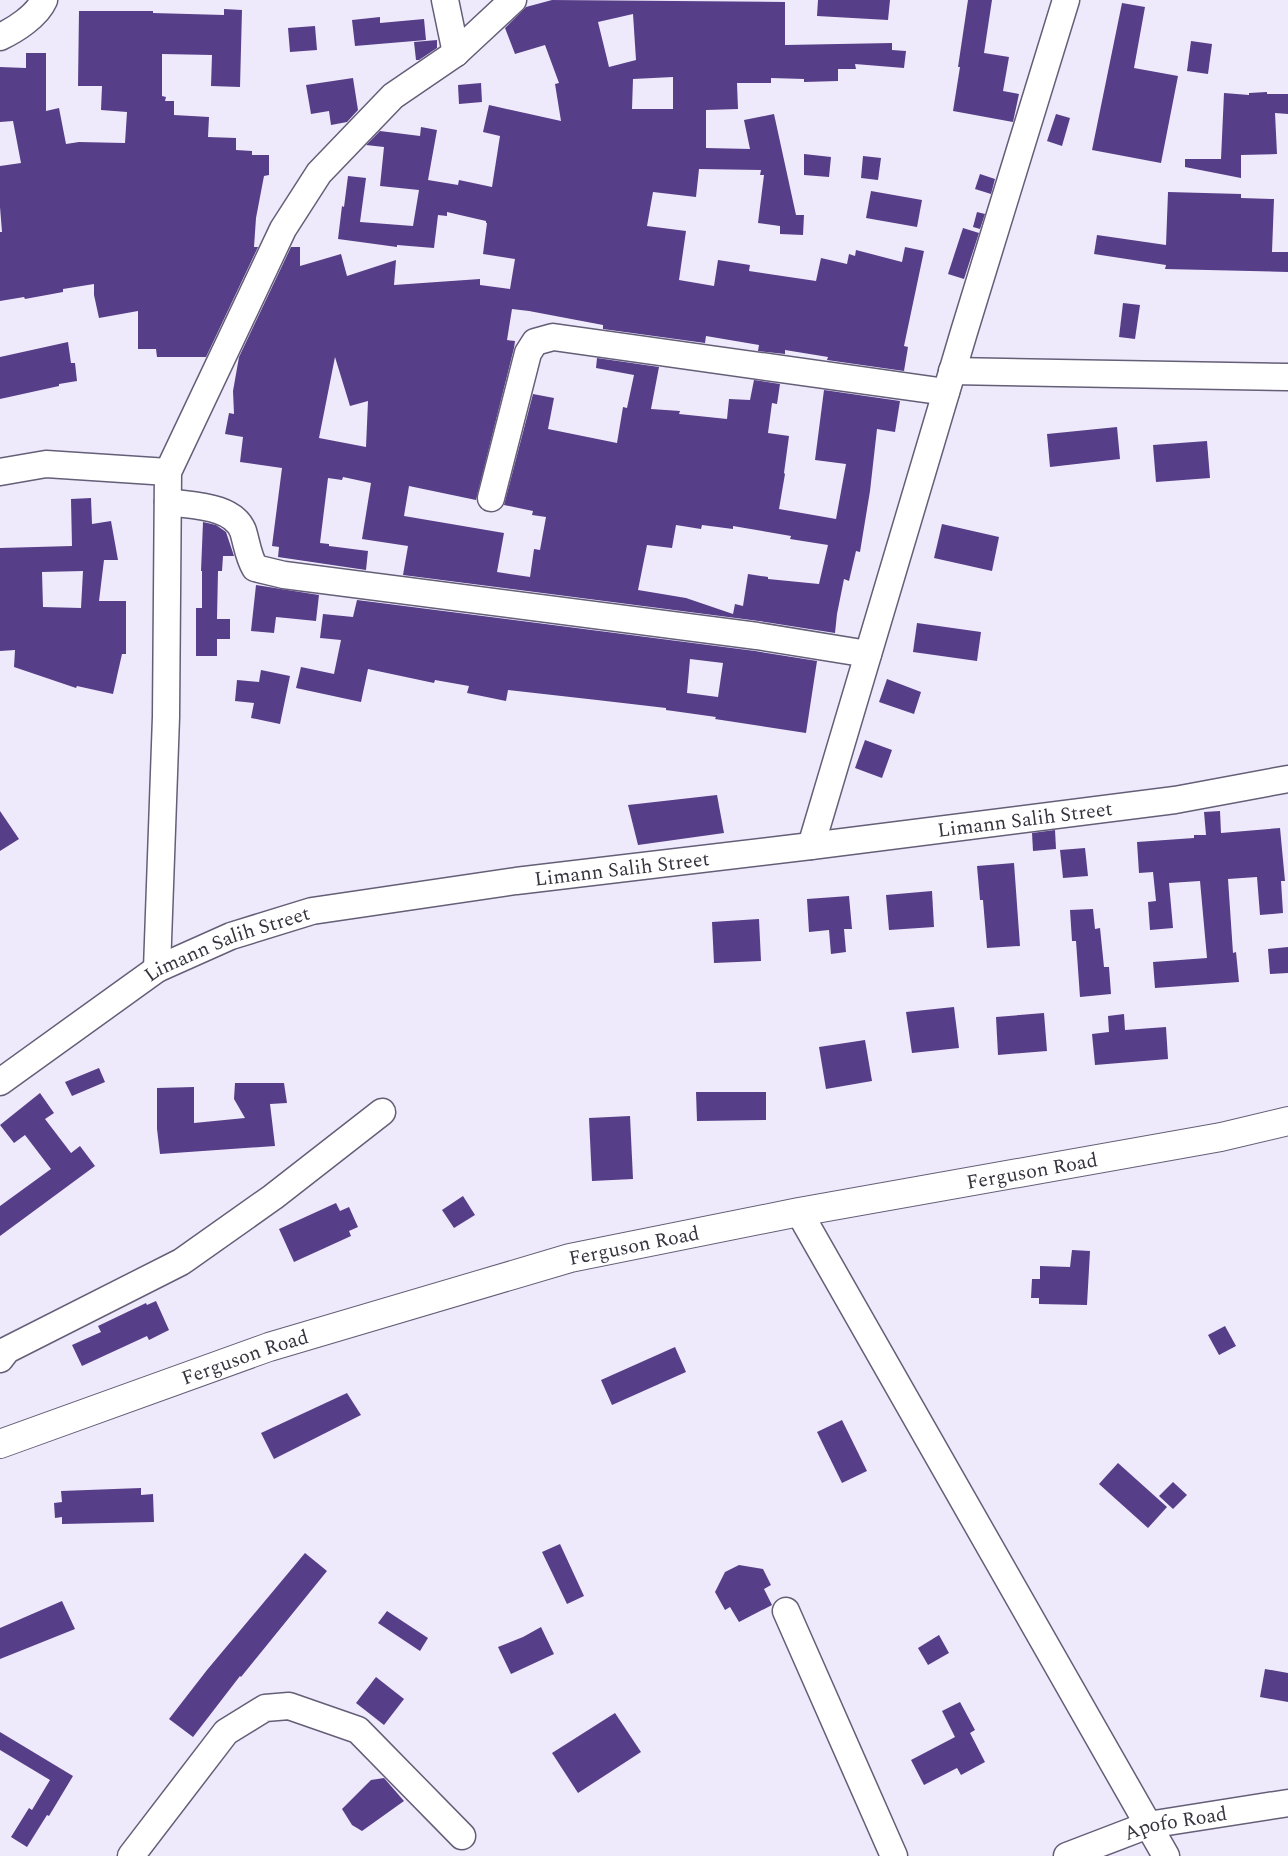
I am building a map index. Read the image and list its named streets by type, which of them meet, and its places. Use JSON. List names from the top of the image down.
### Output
{
  "streets": {
    "highway": ["Ferguson Road"],
    "street": ["Limann Salih Street", "Apofo Road"]
  }
}
